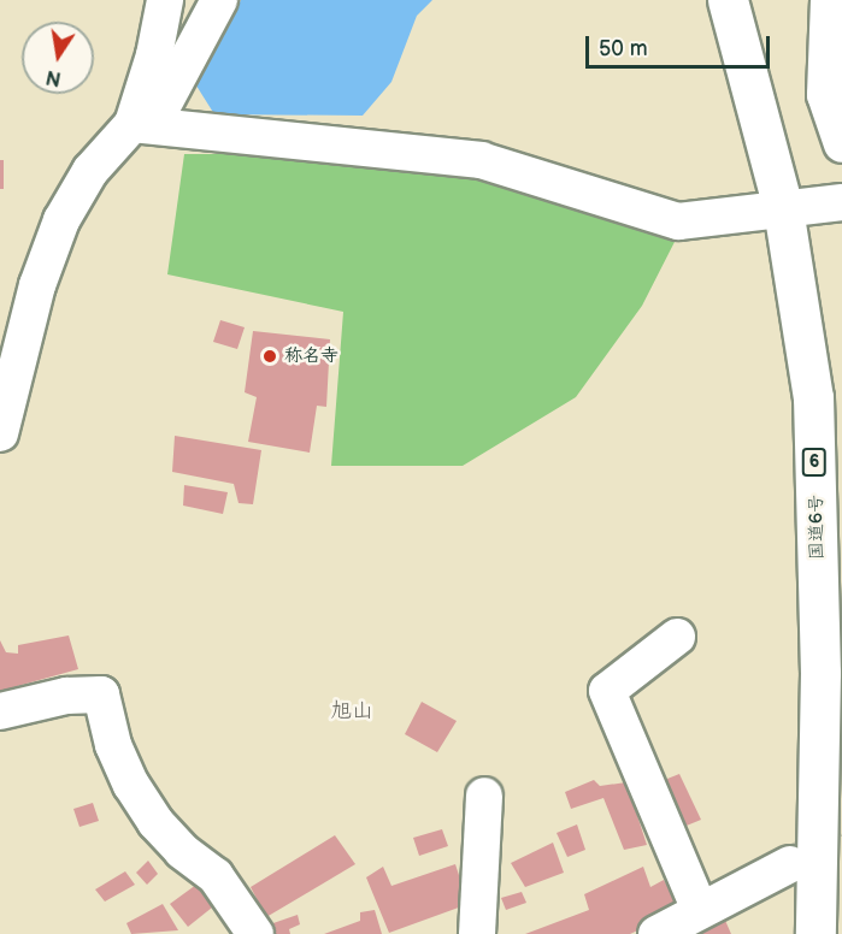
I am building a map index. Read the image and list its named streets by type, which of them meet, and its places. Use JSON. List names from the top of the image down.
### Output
{
  "streets": {
    "highway": ["6", "国道6号"]
  },
  "districts": ["旭山"],
  "places": ["称名寺"],
  "scale_bar": "50 m",
  "north": "bottom"
}
